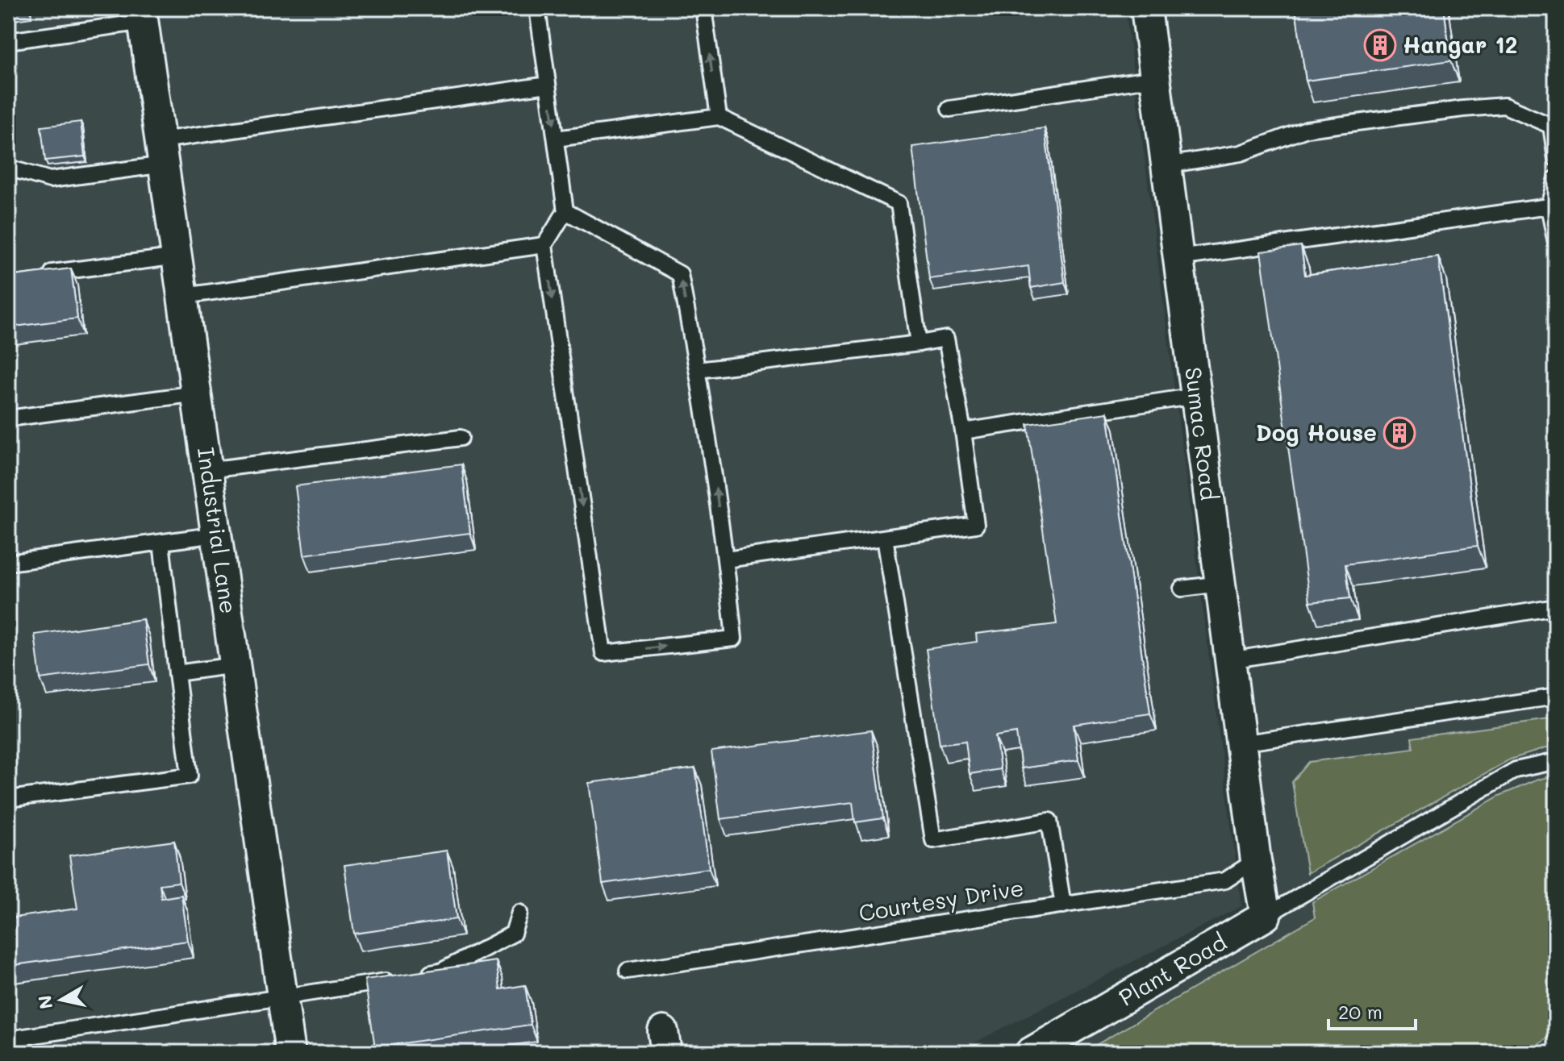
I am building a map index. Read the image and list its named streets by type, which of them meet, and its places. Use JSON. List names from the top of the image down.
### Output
{
  "streets": {
    "street": ["Sumac Road", "Industrial Lane", "Plant Road"],
    "lane": ["Courtesy Drive"]
  },
  "crossings": [
    ["Sumac Road", "Courtesy Drive"]
  ],
  "places": {
    "building": ["Hangar 12", "Dog House"]
  },
  "scale_bar": "20 m",
  "north": "left"
}
